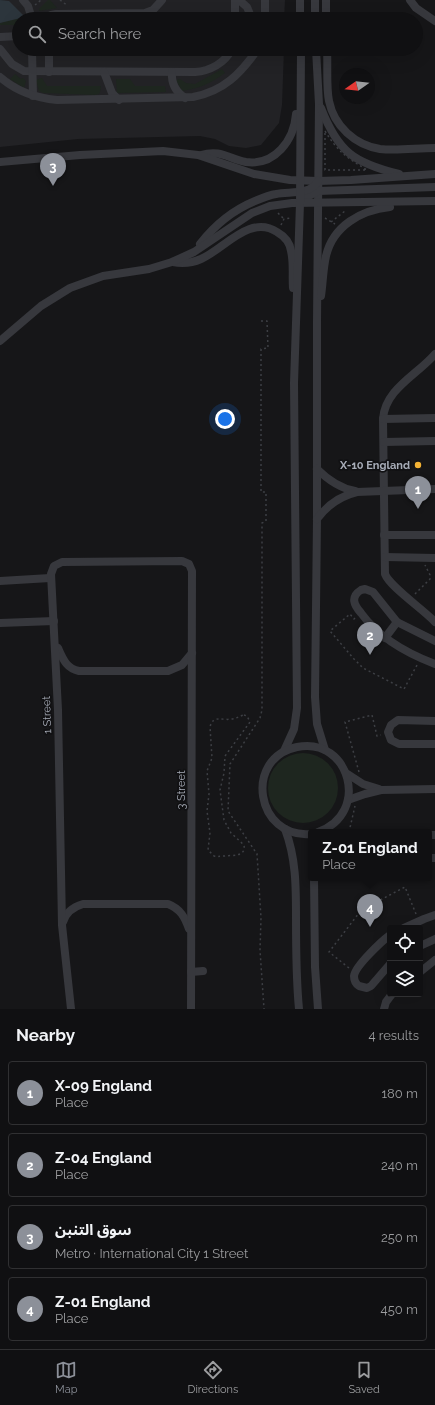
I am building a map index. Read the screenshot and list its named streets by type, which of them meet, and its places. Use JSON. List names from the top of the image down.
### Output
{
  "streets": {
    "street": ["1 Street", "3 Street"]
  },
  "crossings": [
    ["1 Street", "3 Street"]
  ],
  "places": ["X-10 England"],
  "north": "left",
  "page": {
    "search": "Search here",
    "pins": [
      "3",
      "1",
      "2",
      "4"
    ],
    "popup": ["Z-01 England", "Place"],
    "heading": ["Nearby", "4 results"],
    "list": [
      {
        "mark": "1",
        "name": "X-09 England",
        "note": "Place",
        "value": "180 m"
      },
      {
        "mark": "2",
        "name": "Z-04 England",
        "note": "Place",
        "value": "240 m"
      },
      {
        "mark": "3",
        "name": "سوق التنبن",
        "note": "Metro · International City 1 Street",
        "value": "250 m"
      },
      {
        "mark": "4",
        "name": "Z-01 England",
        "note": "Place",
        "value": "450 m"
      }
    ],
    "nav": ["Map", "Directions", "Saved"]
  }
}
